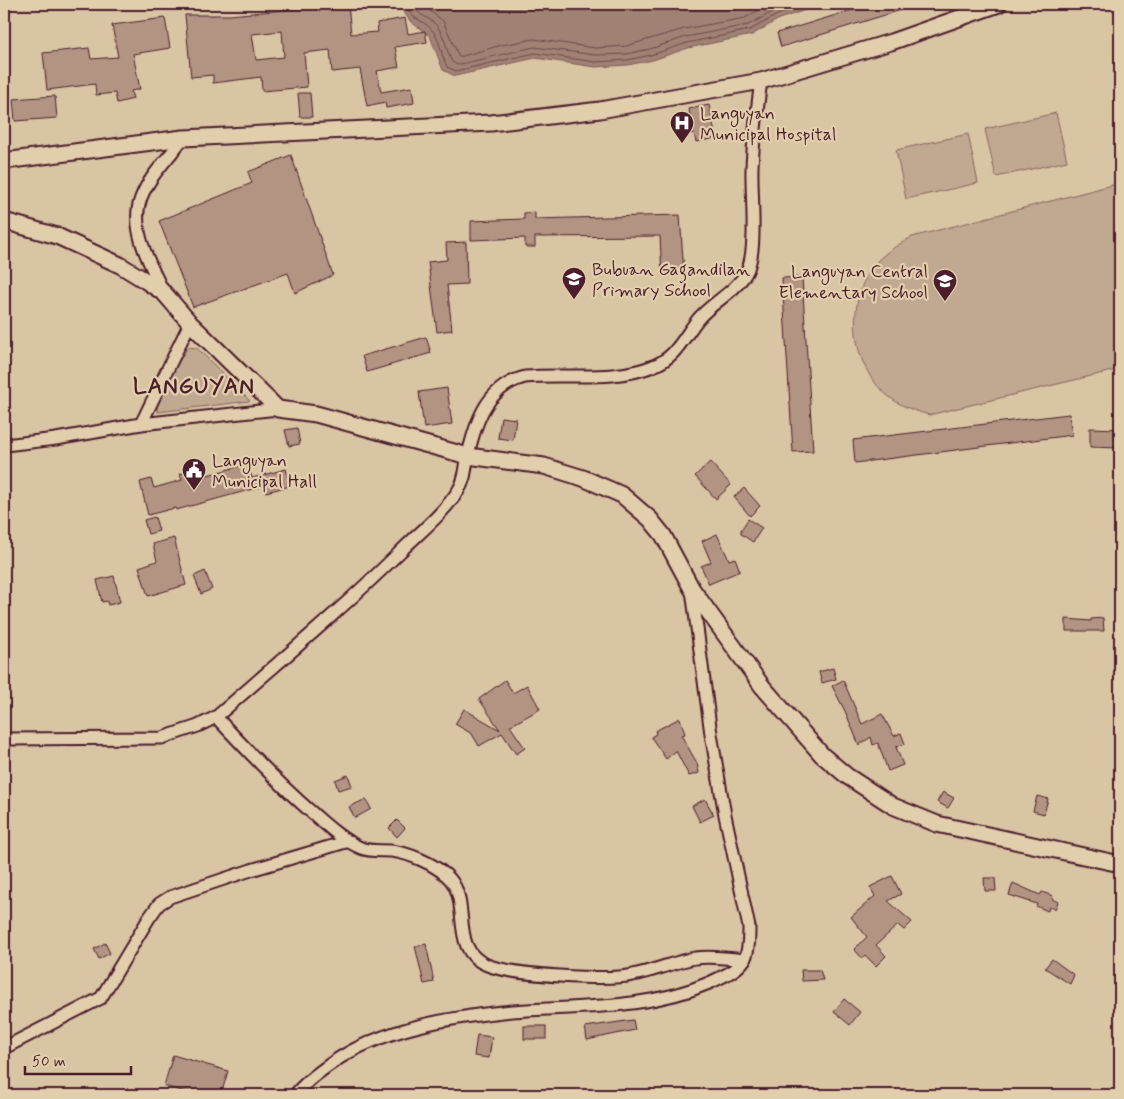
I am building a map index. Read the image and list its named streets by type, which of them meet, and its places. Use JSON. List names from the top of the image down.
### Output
{
  "districts": ["LANGUYAN"],
  "places": {
    "hospital": ["Languyan Municipal Hospital"],
    "school or university": ["Bubuan Gagandilan Primary School", "Languyan Central Elementary School"],
    "public building": ["Languyan Municipal Hall"]
  },
  "scale_bar": "50 m"
}
